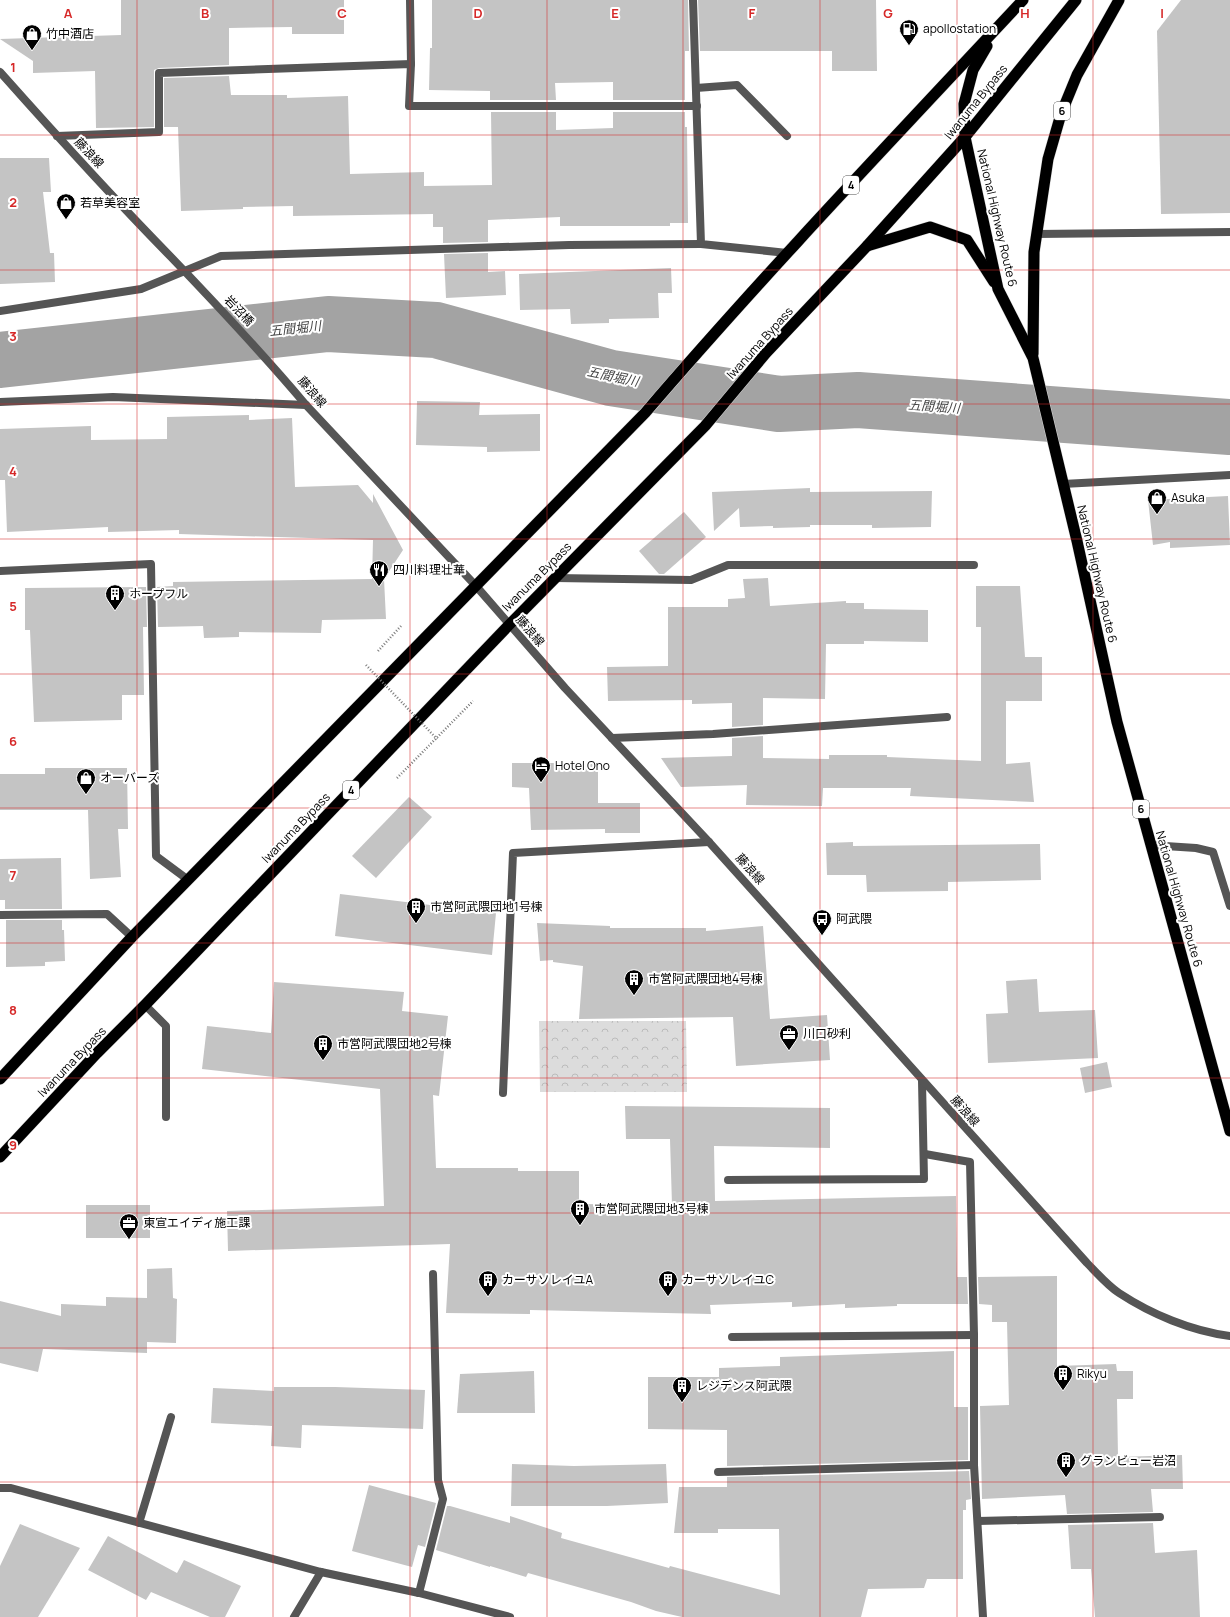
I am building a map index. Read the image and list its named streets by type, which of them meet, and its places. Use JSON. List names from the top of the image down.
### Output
{
  "streets": {
    "highway": [
      "Iwanuma Bypass",
      "6",
      "4",
      "National Highway Route 6"
    ],
    "street": ["藤浪線", "岩沼橋"]
  },
  "crossings": [
    ["Iwanuma Bypass", "藤浪線"],
    ["Iwanuma Bypass", "National Highway Route 6"],
    ["6", "National Highway Route 6"],
    ["藤浪線", "4"],
    ["藤浪線", "岩沼橋"],
    ["4", "National Highway Route 6"]
  ],
  "water": ["五間堀川"],
  "places": {
    "fuel station": ["apollostation"],
    "shop": [
      "竹中酒店",
      "若草美容室",
      "Asuka",
      "オーバーズ"
    ],
    "restaurant": ["四川料理壮華"],
    "building": [
      "ホープフル",
      "市営阿武隈団地1号棟",
      "市営阿武隈団地4号棟",
      "市営阿武隈団地2号棟",
      "市営阿武隈団地3号棟",
      "カーサソレイユA",
      "カーサソレイユC",
      "Rikyu",
      "レジデンス阿武隈",
      "グランビュー岩沼"
    ],
    "hotel": ["Hotel Ono"],
    "bus stop": ["阿武隈"],
    "office": ["川口砂利", "東宣エイディ施工課"]
  },
  "grid": {
    "columns": [
      "A",
      "B",
      "C",
      "D",
      "E",
      "F",
      "G",
      "H",
      "I"
    ],
    "rows": [
      "1",
      "2",
      "3",
      "4",
      "5",
      "6",
      "7",
      "8",
      "9"
    ]
  }
}
